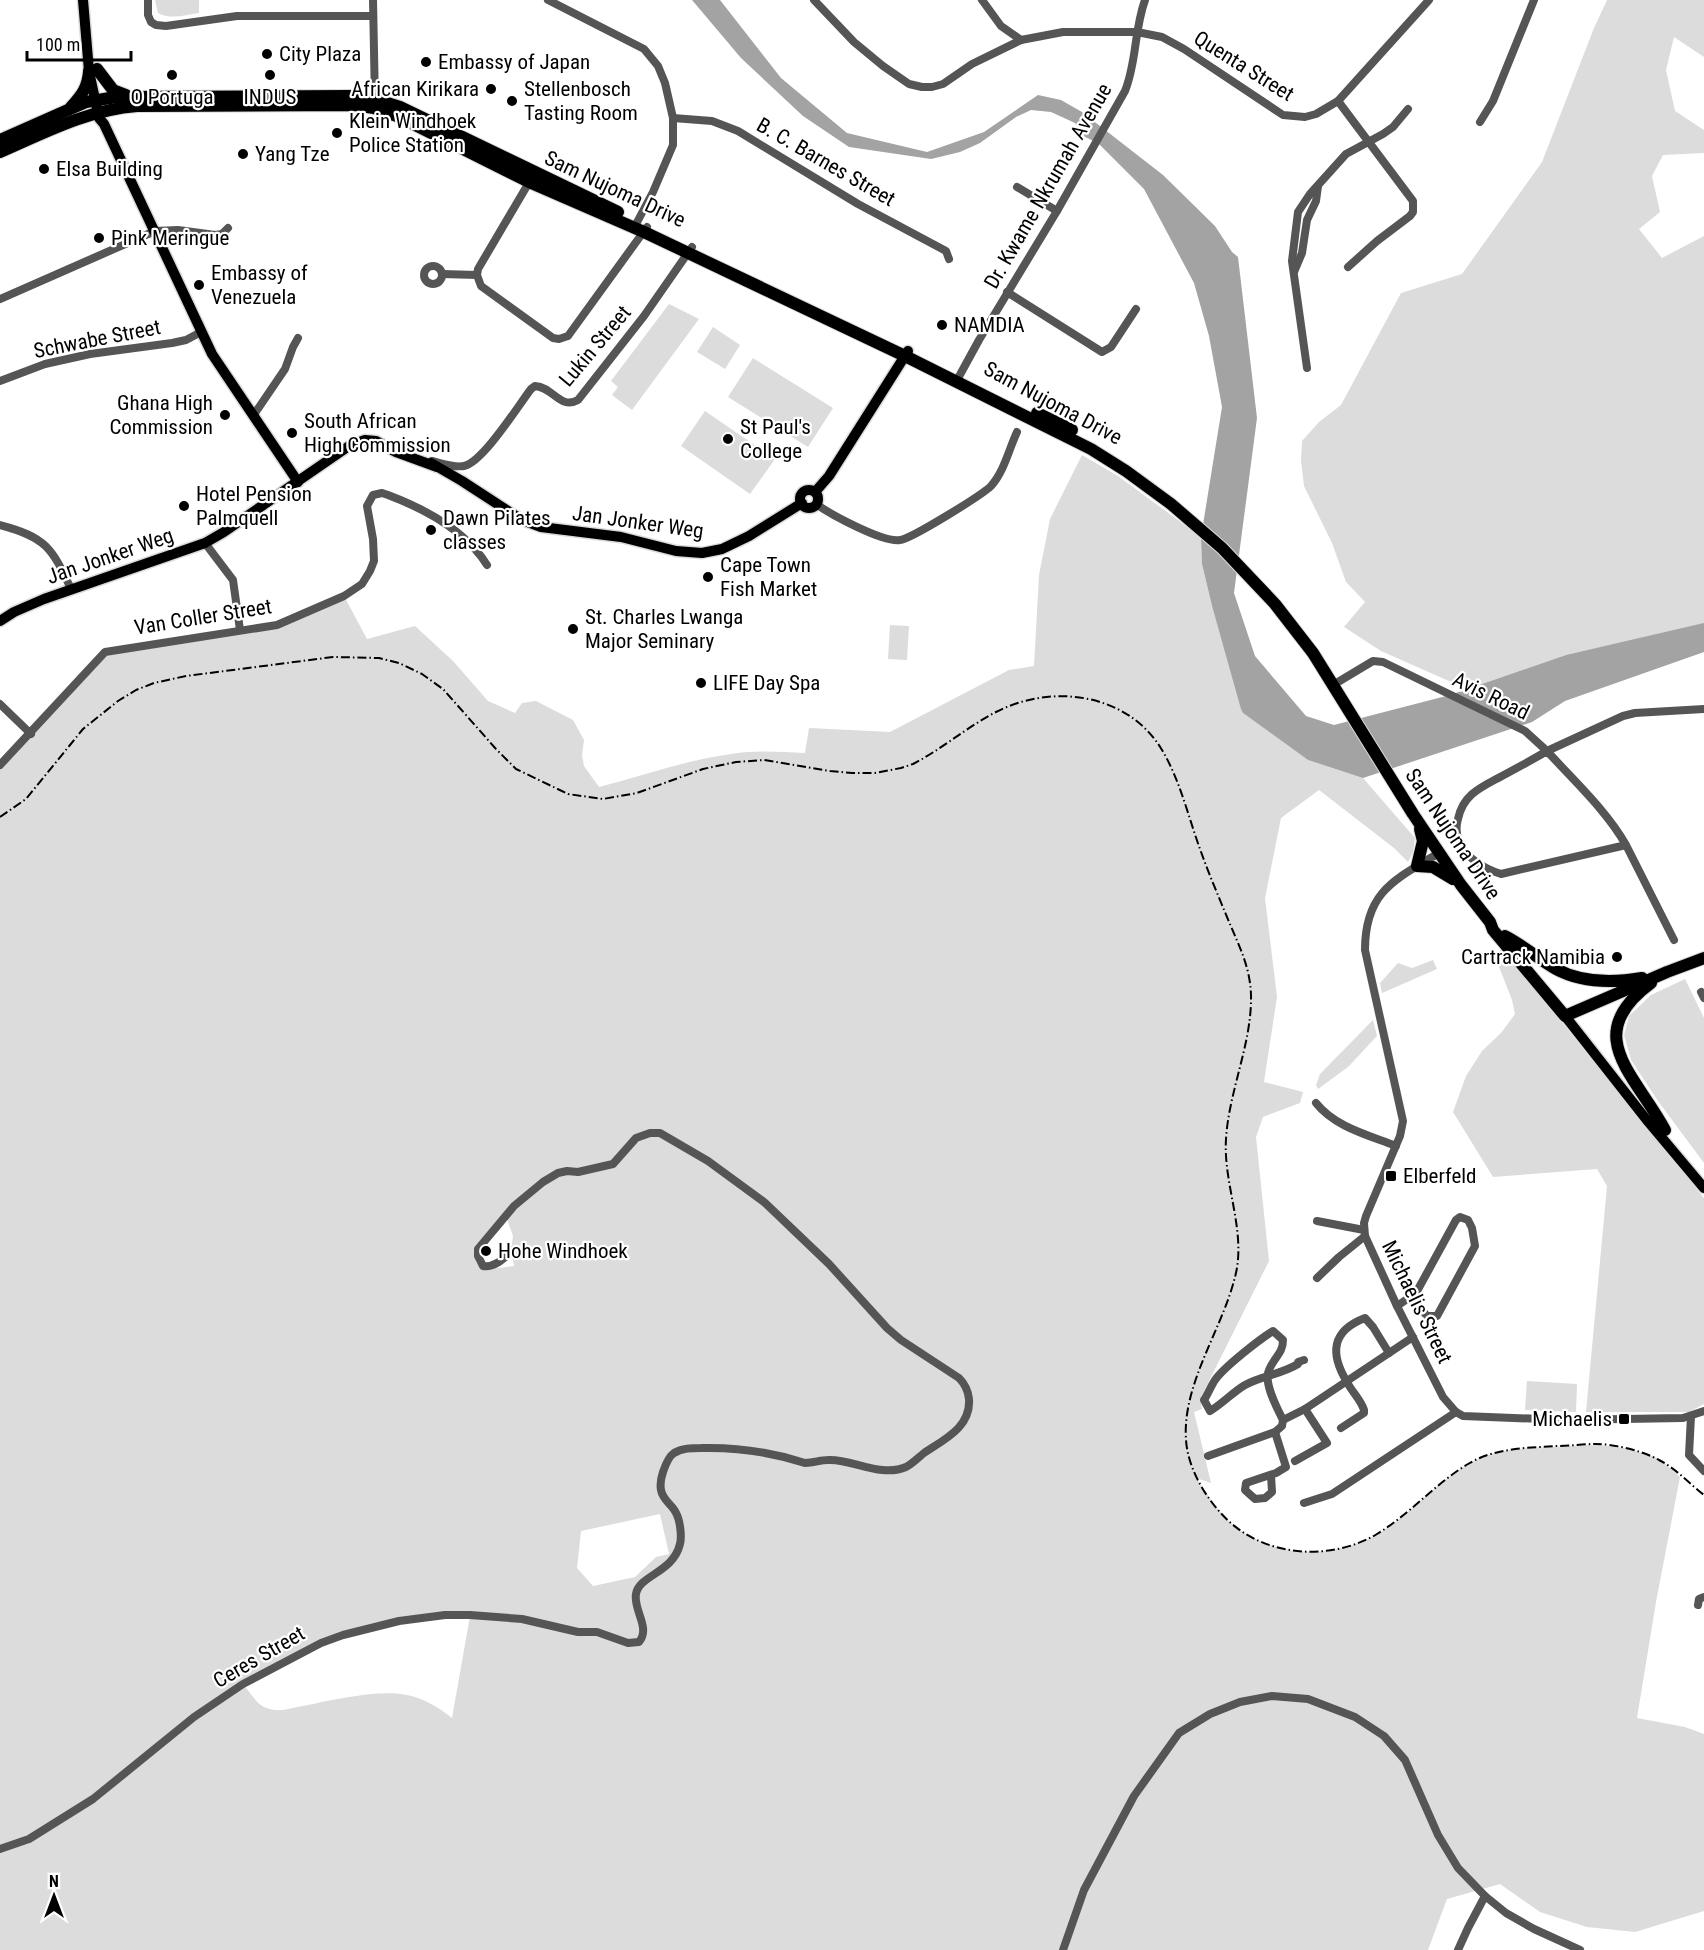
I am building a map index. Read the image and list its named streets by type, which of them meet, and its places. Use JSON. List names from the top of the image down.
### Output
{
  "streets": {
    "highway": ["Sam Nujoma Drive"],
    "main road": ["Jan Jonker Weg"],
    "street": [
      "Quenta Street",
      "B. C. Barnes Street",
      "Dr. Kwame Nkrumah Avenue",
      "Schwabe Street",
      "Lukin Street",
      "Van Coller Street",
      "Avis Road",
      "Michaelis Street",
      "Ceres Street"
    ]
  },
  "crossings": [
    ["Quenta Street", "Dr. Kwame Nkrumah Avenue"],
    ["Dr. Kwame Nkrumah Avenue", "Sam Nujoma Drive"],
    ["Sam Nujoma Drive", "Lukin Street"],
    ["Sam Nujoma Drive", "Jan Jonker Weg"],
    ["Sam Nujoma Drive", "Avis Road"],
    ["Sam Nujoma Drive", "Michaelis Street"],
    ["Lukin Street", "Jan Jonker Weg"]
  ],
  "places": {
    "other": [
      "City Plaza",
      "Embassy of Japan",
      "O Portuga",
      "INDUS",
      "African Kirikara",
      "Stellenbosch Tasting Room",
      "Klein Windhoek Police Station",
      "Yang Tze",
      "Elsa Building",
      "Pink Meringue",
      "Embassy of Venezuela",
      "NAMDIA",
      "Ghana High Commission",
      "South African High Commission",
      "St Paul's College",
      "Hotel Pension Palmquell",
      "Dawn Pilates classes",
      "Cape Town Fish Market",
      "St. Charles Lwanga Major Seminary",
      "LIFE Day Spa",
      "Cartrack Namibia",
      "Hohe Windhoek"
    ],
    "transit": ["Elberfeld", "Michaelis"]
  },
  "scale_bar": "100 m",
  "north": "top"
}
